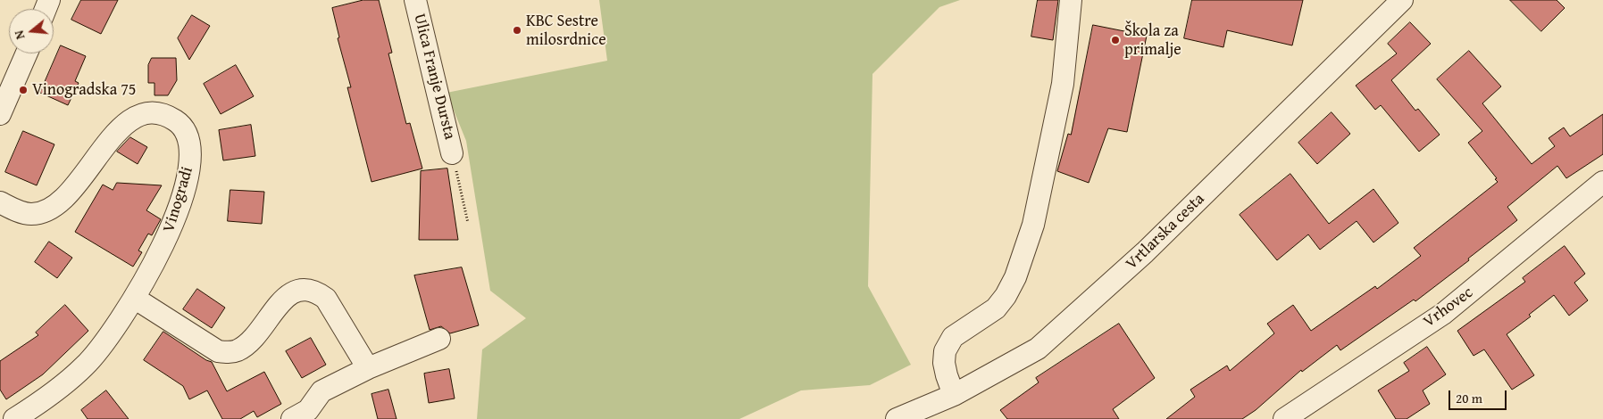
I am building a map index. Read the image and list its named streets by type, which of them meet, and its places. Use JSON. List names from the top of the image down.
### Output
{
  "streets": {
    "street": [
      "Ulica Franje Dursta",
      "Vinogradi",
      "Vrtlarska cesta",
      "Vrhovec"
    ]
  },
  "places": ["KBC Sestre milosrdnice", "Škola za primalje", "Vinogradska 75"],
  "scale_bar": "20 m",
  "north": "left"
}
